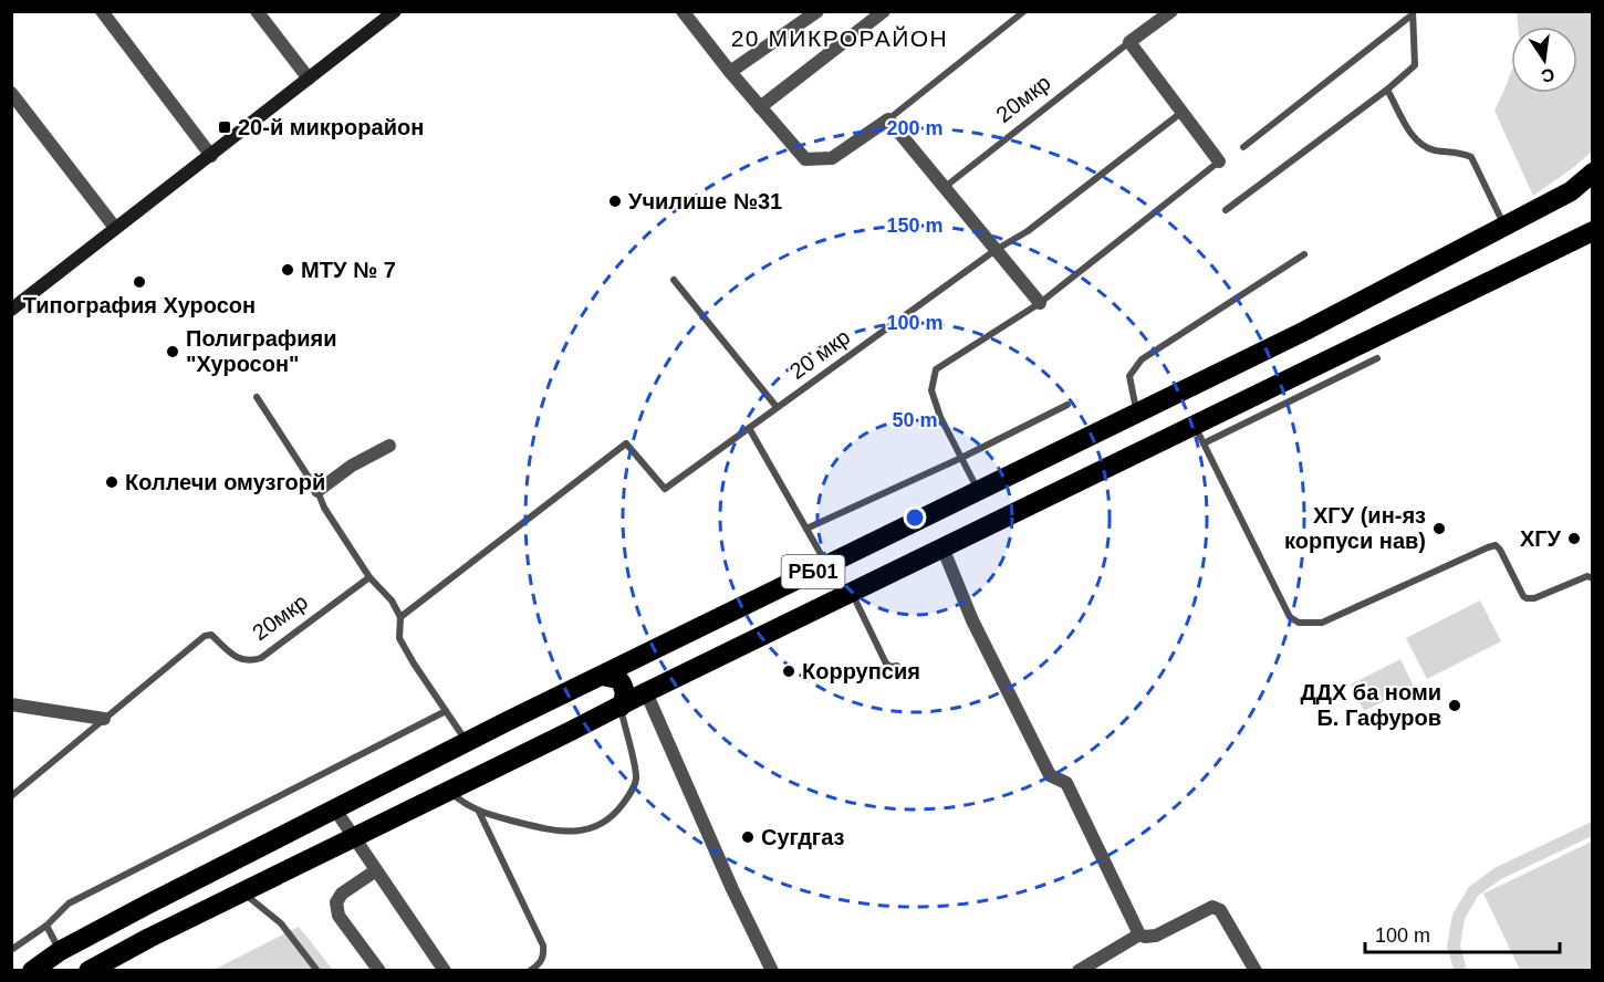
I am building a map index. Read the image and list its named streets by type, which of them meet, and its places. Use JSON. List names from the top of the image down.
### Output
{
  "streets": {
    "highway": ["РБ01"],
    "street": ["20мкр"],
    "lane": ["20 мкр"]
  },
  "districts": ["20 МИКРОРАЙОН"],
  "places": {
    "transit": ["20-й микрорайон"],
    "other": [
      "Училише №31",
      "МТУ № 7",
      "Типография Хуросон",
      "Полиграфияи \"Хуросон\"",
      "Коллечи омузгорй",
      "ХГУ (ин-яз корпуси нав)",
      "ХГУ",
      "Коррупсия",
      "ДДХ ба номи Б. Гафуров",
      "Сугдгаз"
    ]
  },
  "scale_bar": "100 m",
  "north": "bottom",
  "rings": [
    "200 m",
    "150 m",
    "100 m",
    "50 m"
  ]
}
